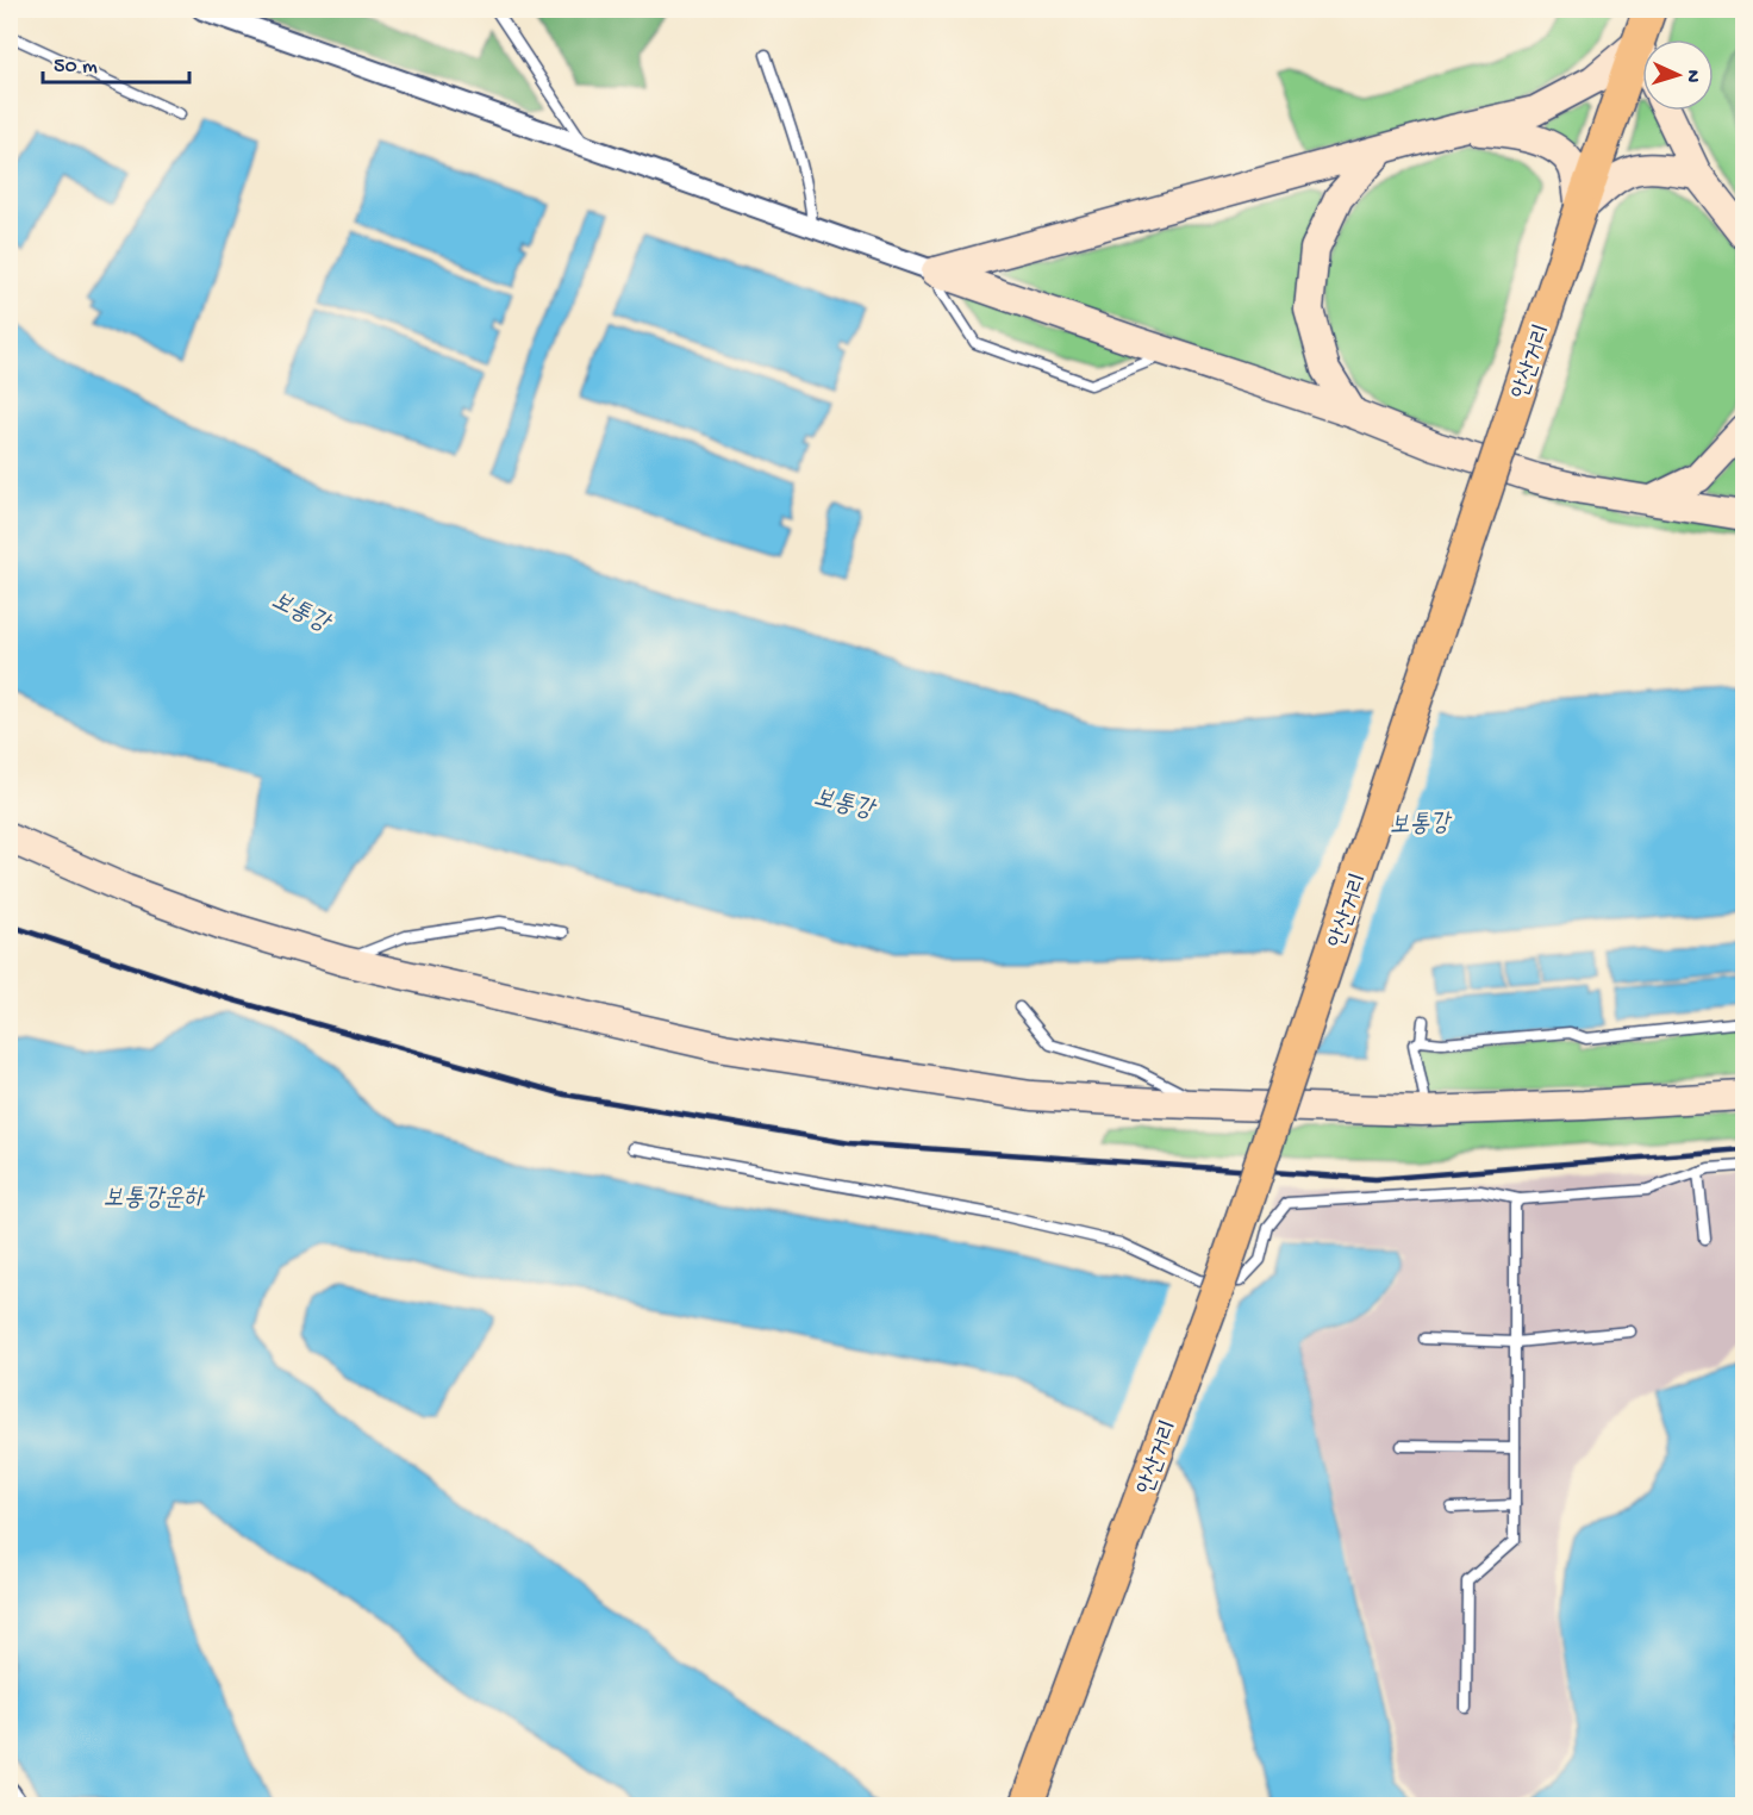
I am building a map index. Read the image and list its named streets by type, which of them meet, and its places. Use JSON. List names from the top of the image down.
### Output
{
  "streets": {
    "main road": ["안산거리"]
  },
  "water": ["보통강", "보통강운하"],
  "scale_bar": "50 m",
  "north": "right"
}
